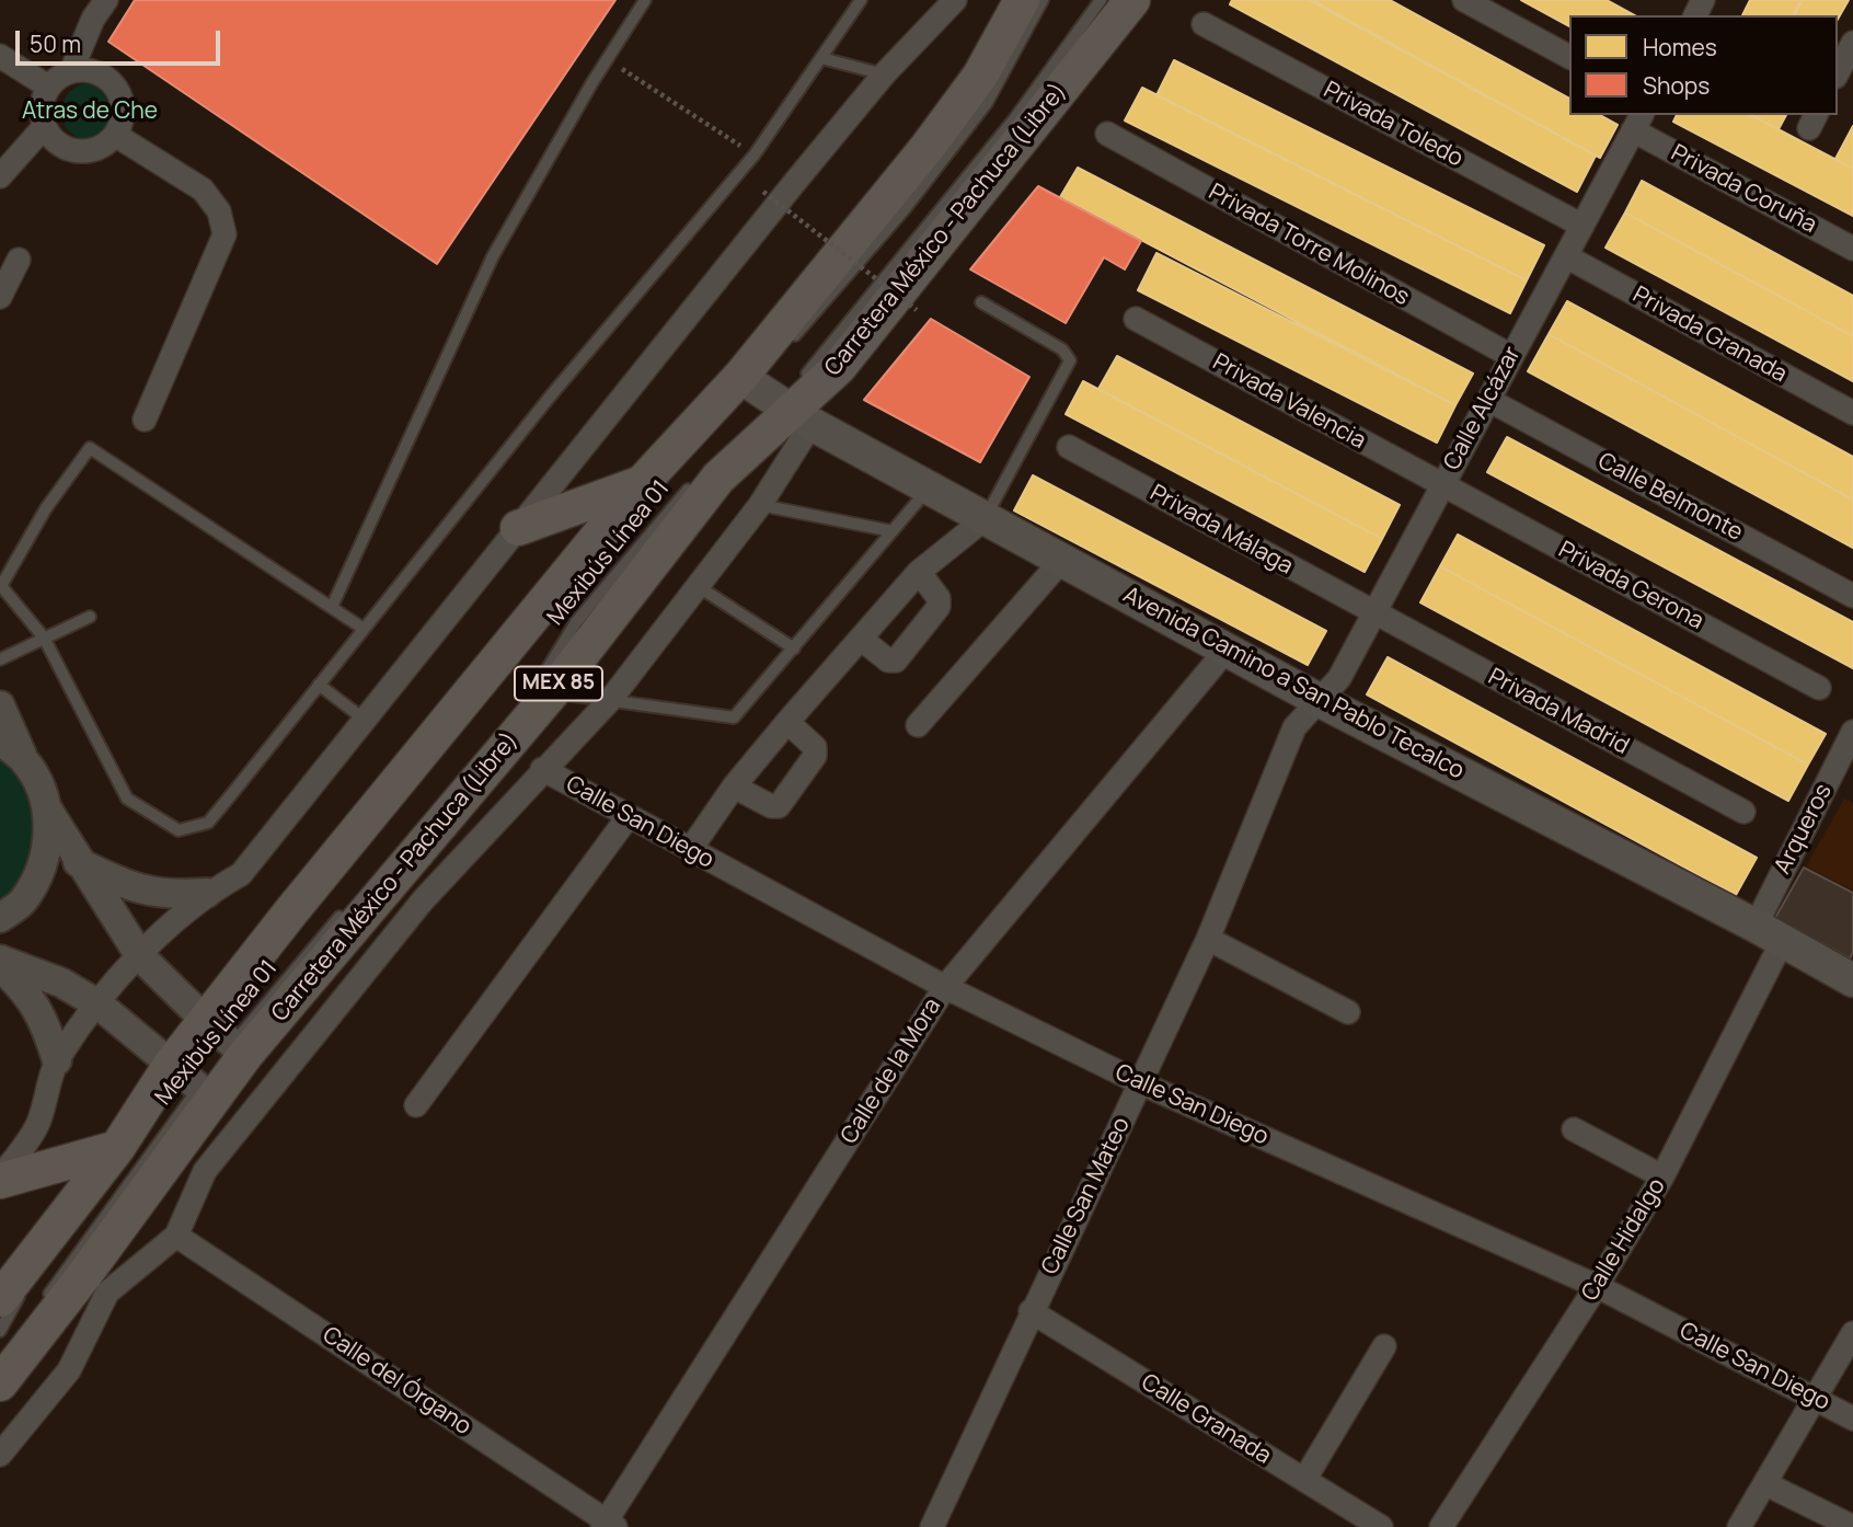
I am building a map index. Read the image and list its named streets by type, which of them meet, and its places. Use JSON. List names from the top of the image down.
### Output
{
  "streets": {
    "main road": ["Carretera México - Pachuca (Libre)", "MEX 85", "Avenida Camino a San Pablo Tecalco"],
    "street": [
      "Privada Toledo",
      "Privada Coruña",
      "Privada Torre Molinos",
      "Privada Granada",
      "Privada Valencia",
      "Calle Alcázar",
      "Calle Belmonte",
      "Privada Málaga",
      "Privada Gerona",
      "Privada Madrid",
      "Calle San Diego",
      "Arqueros",
      "Calle de la Mora",
      "Calle San Mateo",
      "Calle Hidalgo",
      "Calle del Órgano",
      "Calle Granada"
    ],
    "lane": ["Mexibús Línea 01"]
  },
  "crossings": [
    ["Privada Toledo", "Calle Alcázar"],
    ["Privada Coruña", "Calle Alcázar"],
    ["Carretera México - Pachuca (Libre)", "Mexibús Línea 01"],
    ["Carretera México - Pachuca (Libre)", "Avenida Camino a San Pablo Tecalco"],
    ["Privada Torre Molinos", "Calle Alcázar"],
    ["Privada Granada", "Calle Alcázar"],
    ["Privada Valencia", "Calle Alcázar"],
    ["Privada Valencia", "Privada Gerona"],
    ["Calle Alcázar", "Calle Belmonte"],
    ["Calle Alcázar", "Privada Málaga"],
    ["Calle Alcázar", "Privada Gerona"],
    ["Calle Alcázar", "Avenida Camino a San Pablo Tecalco"],
    ["Calle Alcázar", "Privada Madrid"],
    ["Calle Alcázar", "Calle San Mateo"],
    ["Privada Málaga", "Privada Madrid"],
    ["Avenida Camino a San Pablo Tecalco", "Arqueros"],
    ["Avenida Camino a San Pablo Tecalco", "Calle de la Mora"],
    ["Avenida Camino a San Pablo Tecalco", "Calle San Mateo"],
    ["Avenida Camino a San Pablo Tecalco", "Calle Hidalgo"],
    ["Calle San Diego", "Calle de la Mora"],
    ["Calle San Diego", "Calle San Mateo"],
    ["Calle San Diego", "Calle Hidalgo"],
    ["Arqueros", "Calle Hidalgo"],
    ["Calle de la Mora", "Calle del Órgano"],
    ["Calle San Mateo", "Calle Granada"]
  ],
  "parks": ["Atras de Che"],
  "legend": ["Homes", "Shops"],
  "scale_bar": "50 m"
}
